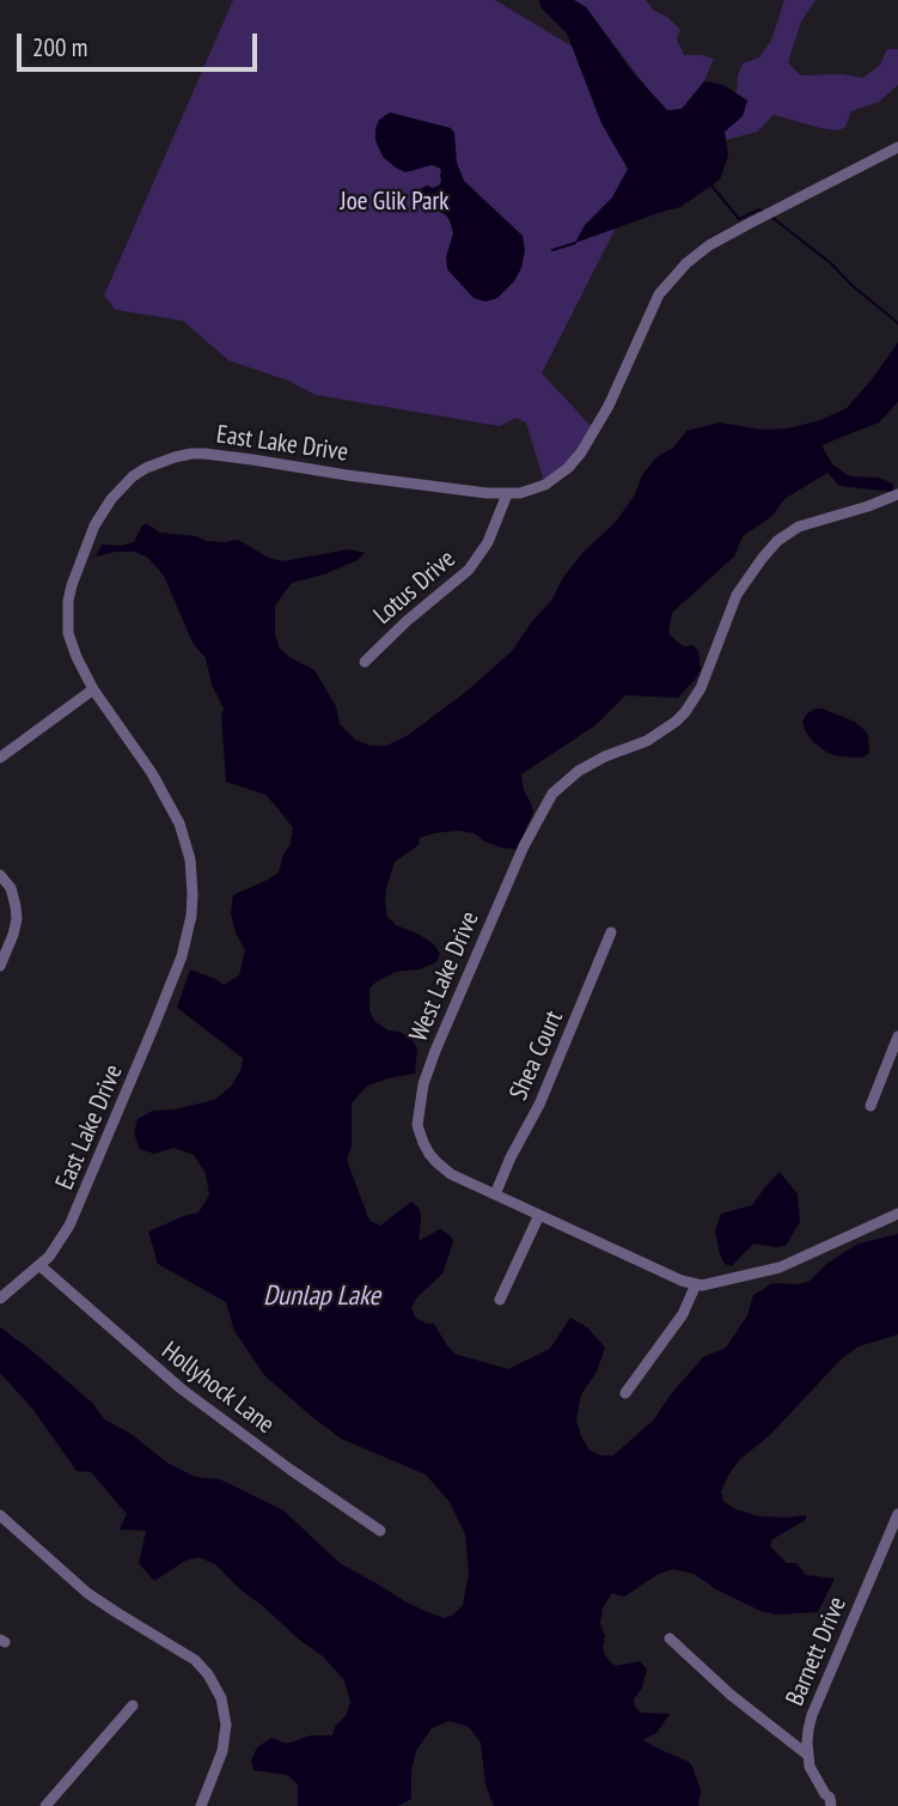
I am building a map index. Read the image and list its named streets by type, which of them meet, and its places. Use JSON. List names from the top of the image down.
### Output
{
  "streets": {
    "street": [
      "East Lake Drive",
      "Lotus Drive",
      "West Lake Drive",
      "Shea Court",
      "Hollyhock Lane",
      "Barnett Drive"
    ]
  },
  "crossings": [
    ["East Lake Drive", "Lotus Drive"],
    ["East Lake Drive", "Hollyhock Lane"],
    ["West Lake Drive", "Shea Court"]
  ],
  "water": ["Dunlap Lake"],
  "parks": ["Joe Glik Park"],
  "scale_bar": "200 m"
}
